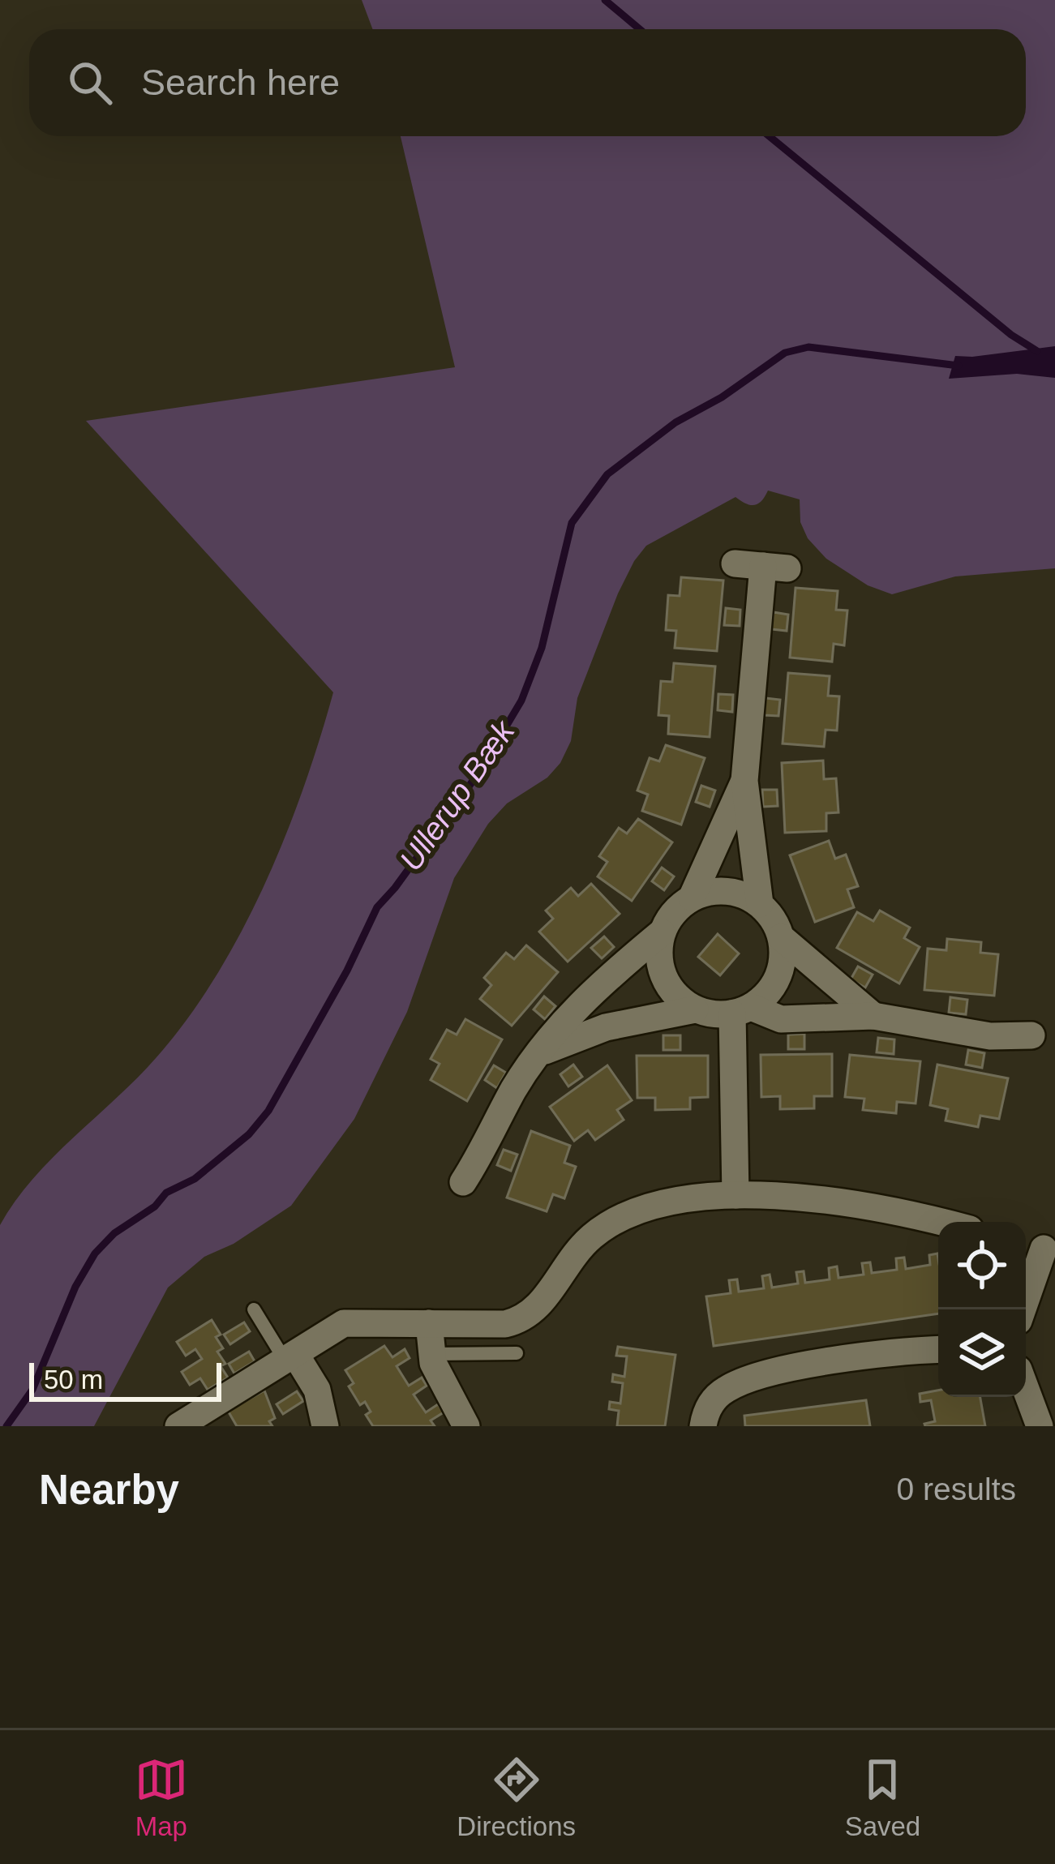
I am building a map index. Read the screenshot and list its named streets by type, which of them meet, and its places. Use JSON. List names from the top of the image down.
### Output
{
  "water": ["Ullerup Bæk"],
  "scale_bar": "50 m",
  "page": {
    "search": "Search here",
    "scale": "50 m",
    "heading": ["Nearby", "0 results"],
    "nav": ["Map", "Directions", "Saved"]
  }
}
